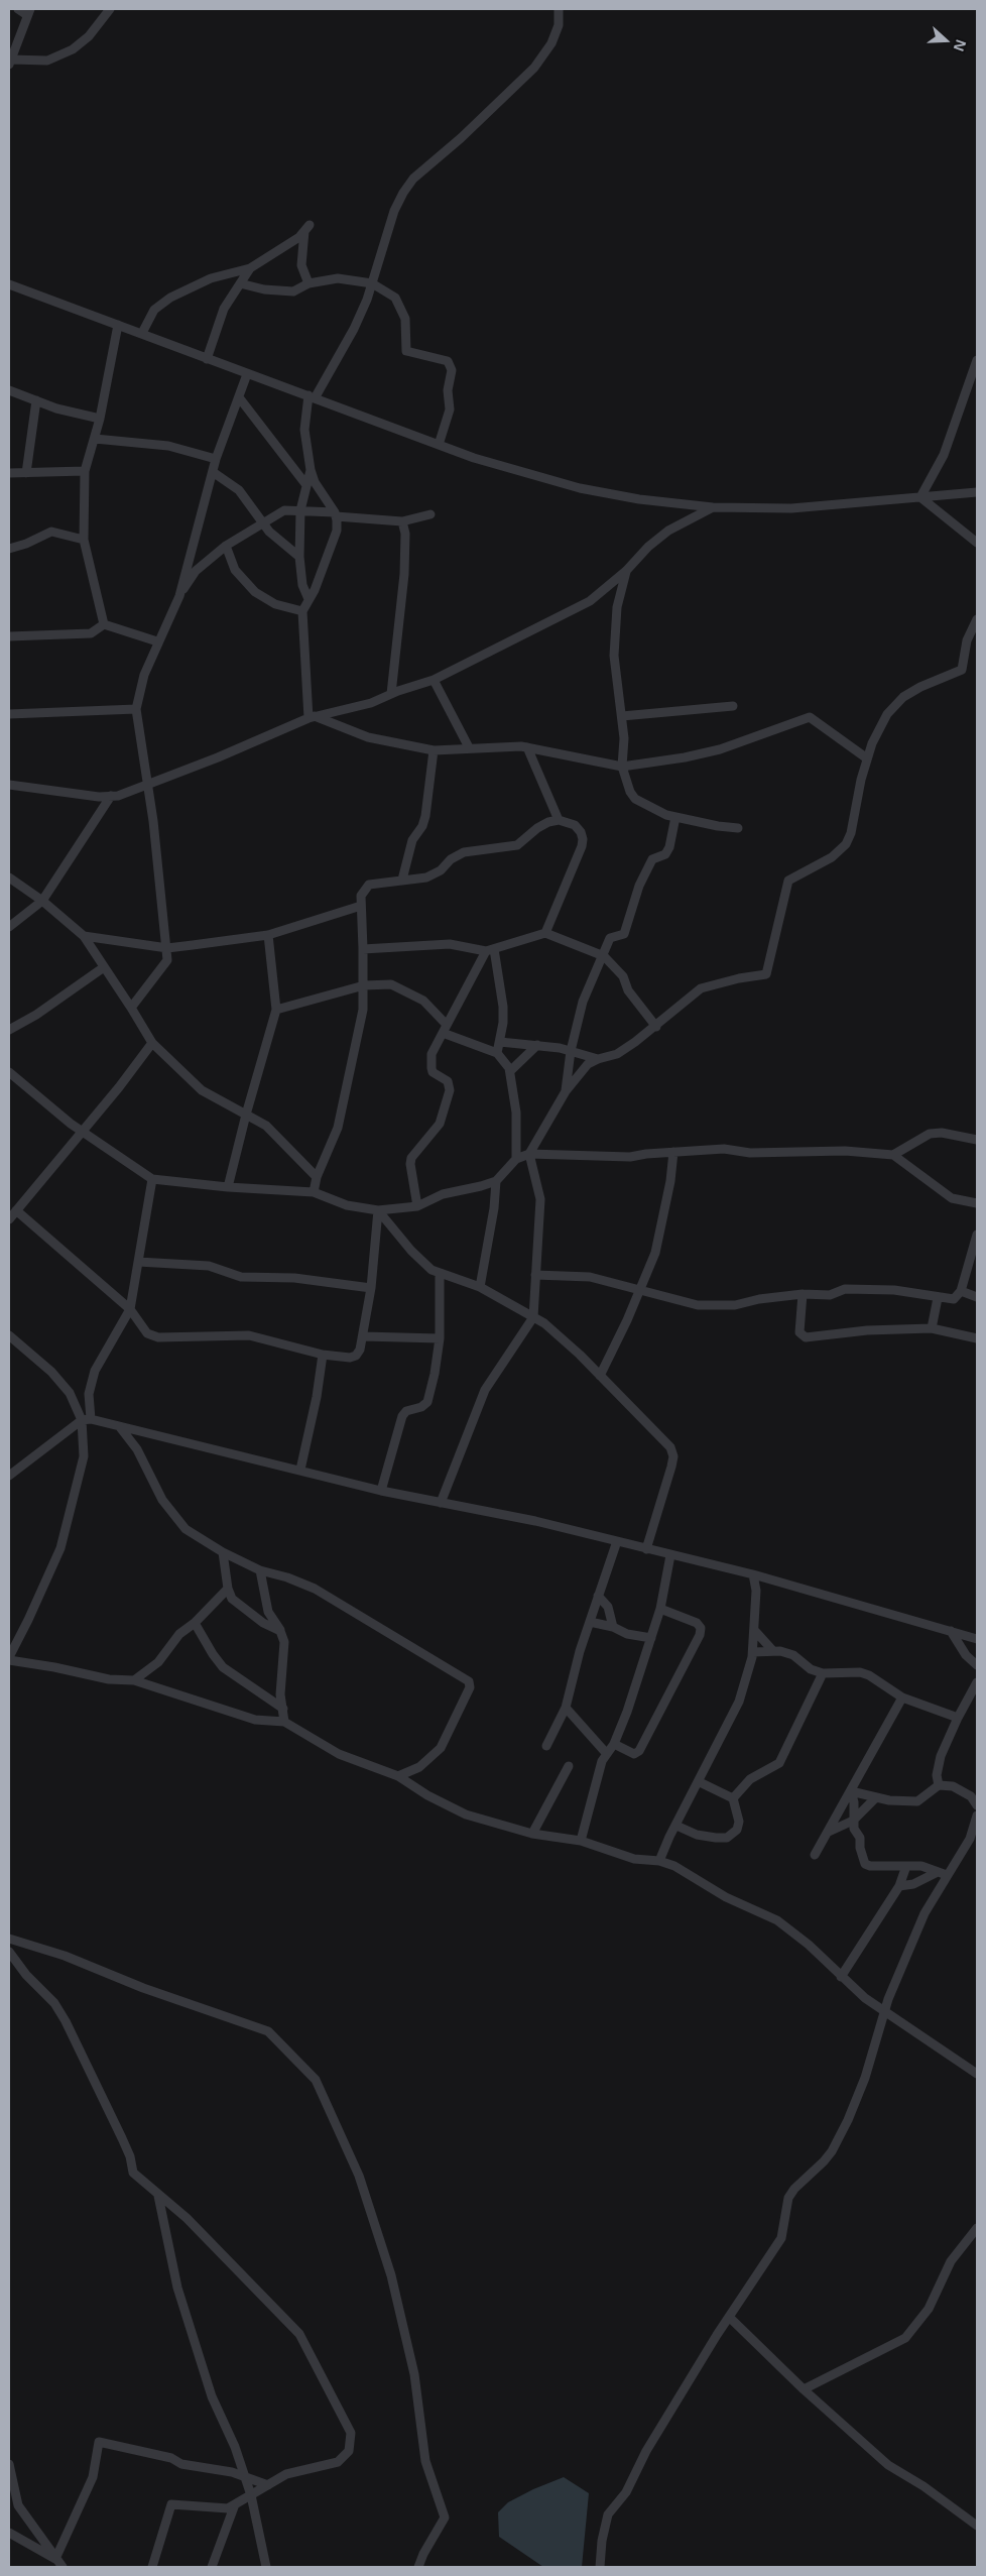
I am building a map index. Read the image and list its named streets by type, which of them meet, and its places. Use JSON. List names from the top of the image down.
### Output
{
  "north": "right"
}
